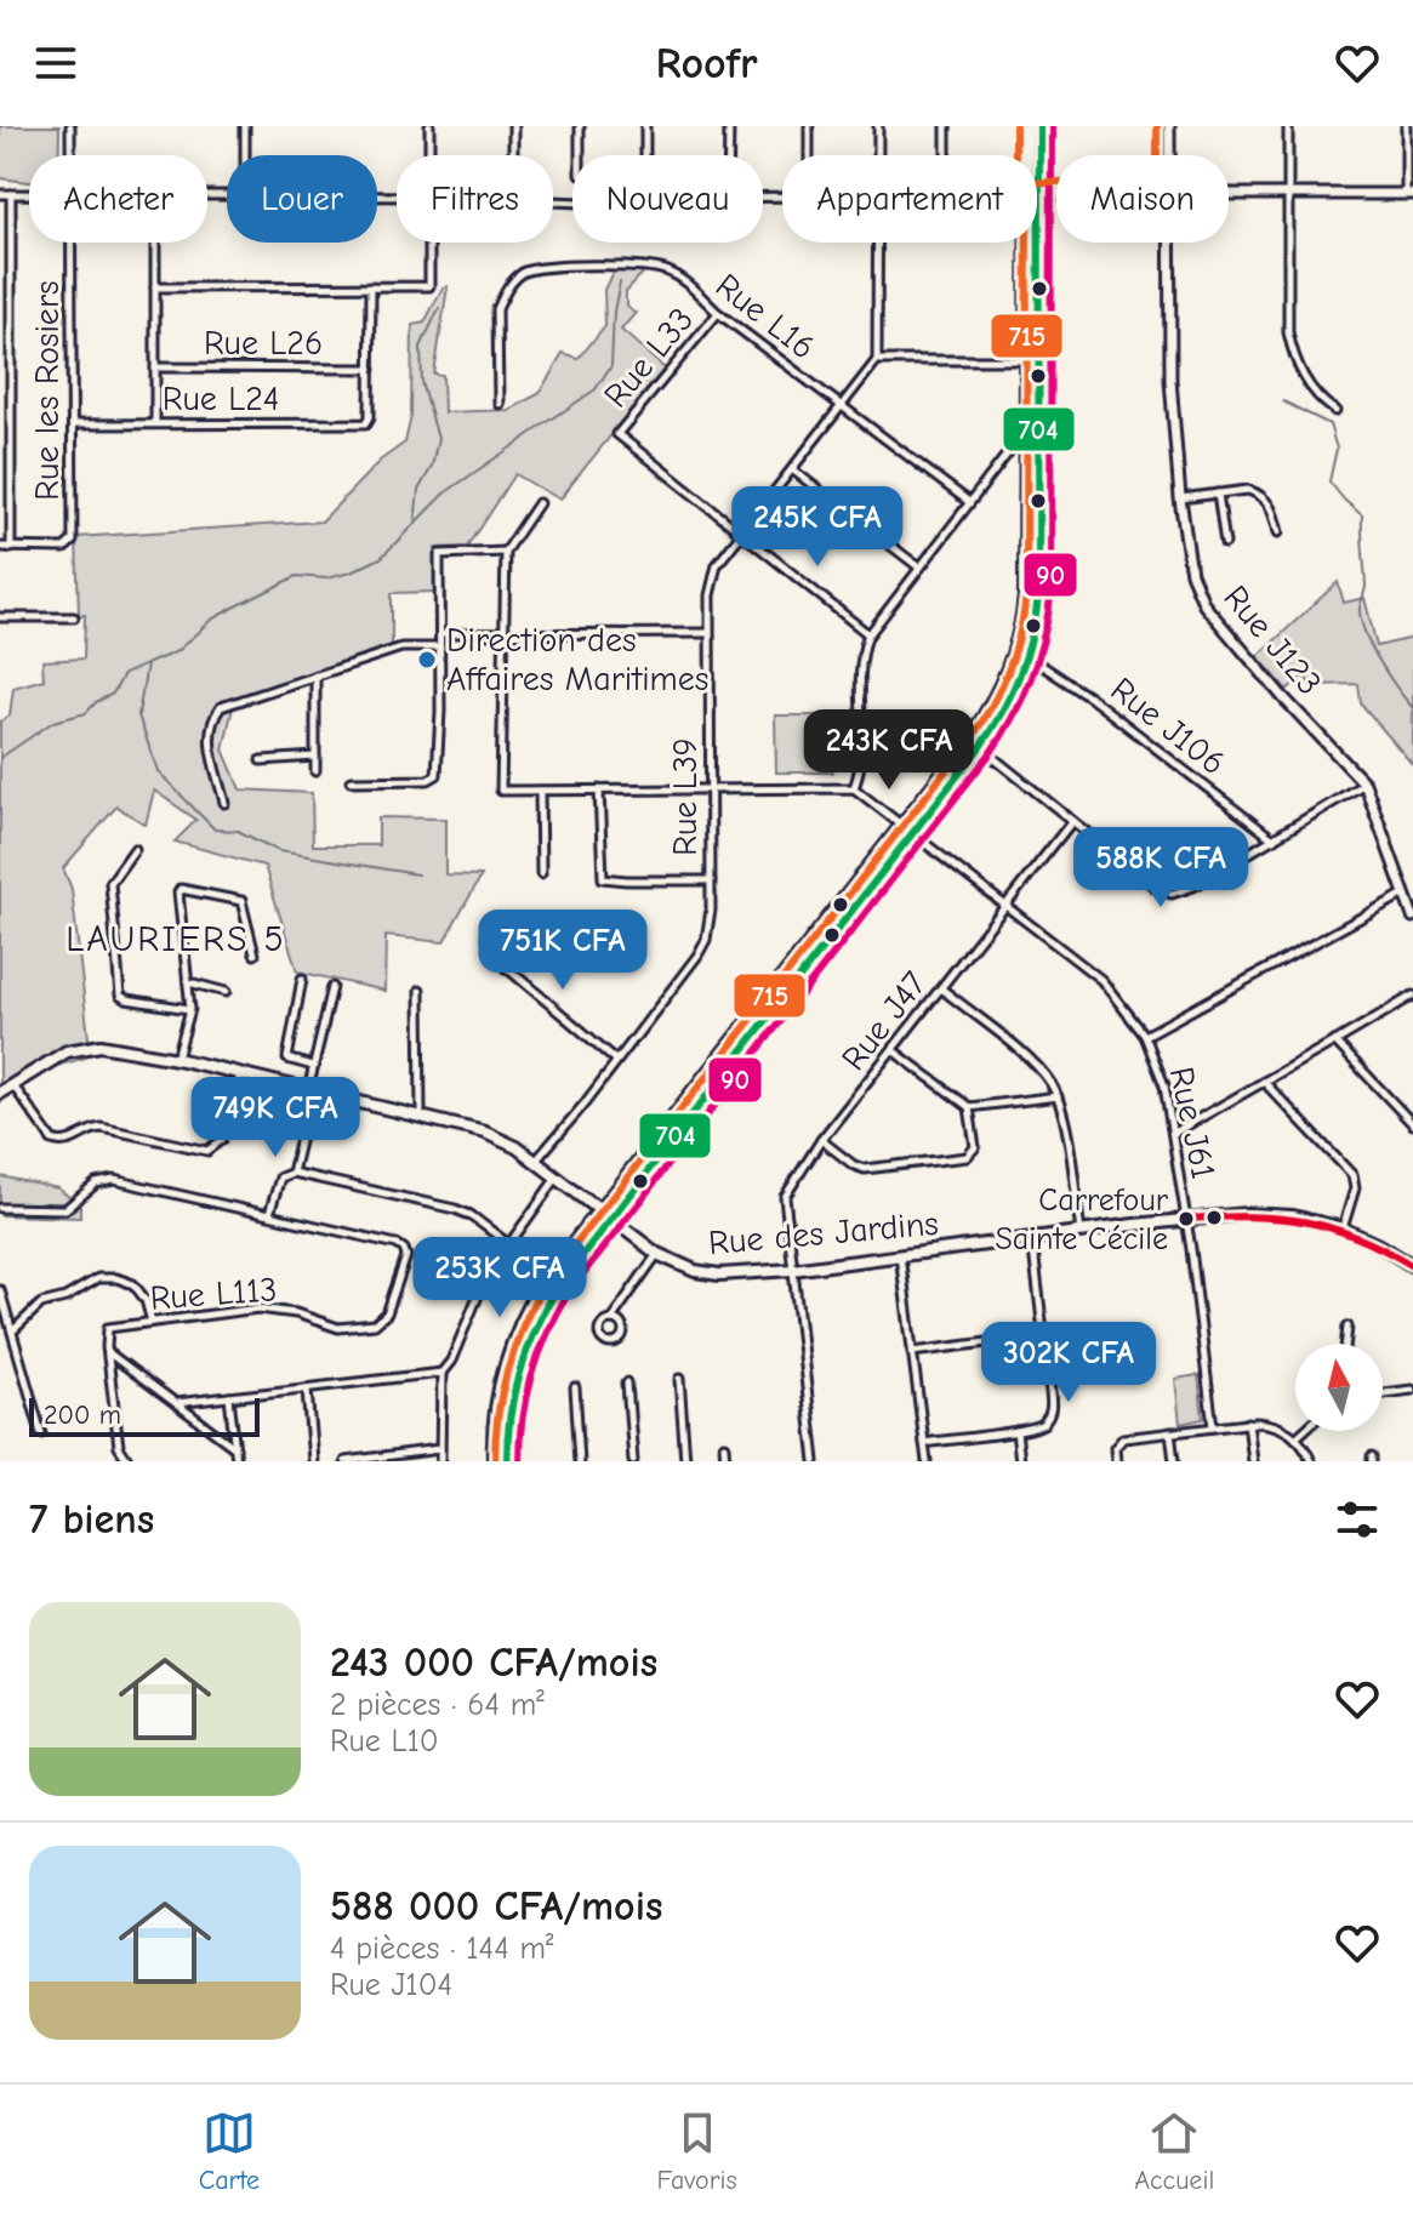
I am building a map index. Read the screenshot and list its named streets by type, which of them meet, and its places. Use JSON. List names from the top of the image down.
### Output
{
  "streets": {
    "main road": ["Rue des Jardins"],
    "street": [
      "Rue L16",
      "Rue L26",
      "Rue L33",
      "Rue les Rosiers",
      "Rue L24",
      "Rue J123",
      "Rue J106",
      "Rue L39",
      "Rue J47",
      "Rue J61",
      "Rue L113"
    ]
  },
  "crossings": [
    ["Rue L16", "Rue L33"],
    ["Rue L16", "Rue L39"],
    ["Rue L26", "Rue L24"],
    ["Rue L33", "Rue L39"],
    ["Rue les Rosiers", "Rue L24"],
    ["Rue L39", "Rue des Jardins"],
    ["Rue J47", "Rue J61"],
    ["Rue J47", "Rue des Jardins"],
    ["Rue J61", "Rue des Jardins"]
  ],
  "districts": ["LAURIERS 5"],
  "places": ["Direction des Affaires Maritimes", "Carrefour Sainte Cécile"],
  "lines": ["transit line 704", "transit line 90", "transit line 715"],
  "scale_bar": "200 m",
  "north": "top",
  "page": {
    "header": "Roofr",
    "chip": [
      "Acheter",
      "Louer",
      "Filtres",
      "Nouveau",
      "Appartement",
      "Maison"
    ],
    "price": [
      "245K CFA",
      "243K CFA",
      "588K CFA",
      "751K CFA",
      "749K CFA",
      "253K CFA",
      "302K CFA"
    ],
    "scale": "200 m",
    "heading": "7 biens",
    "list": [
      {
        "name": "243 000 CFA/mois",
        "note": "2 pièces · 64 m² · Rue L10"
      },
      {
        "name": "588 000 CFA/mois",
        "note": "4 pièces · 144 m² · Rue J104"
      }
    ],
    "tabs": ["Carte", "Favoris", "Accueil"]
  }
}
